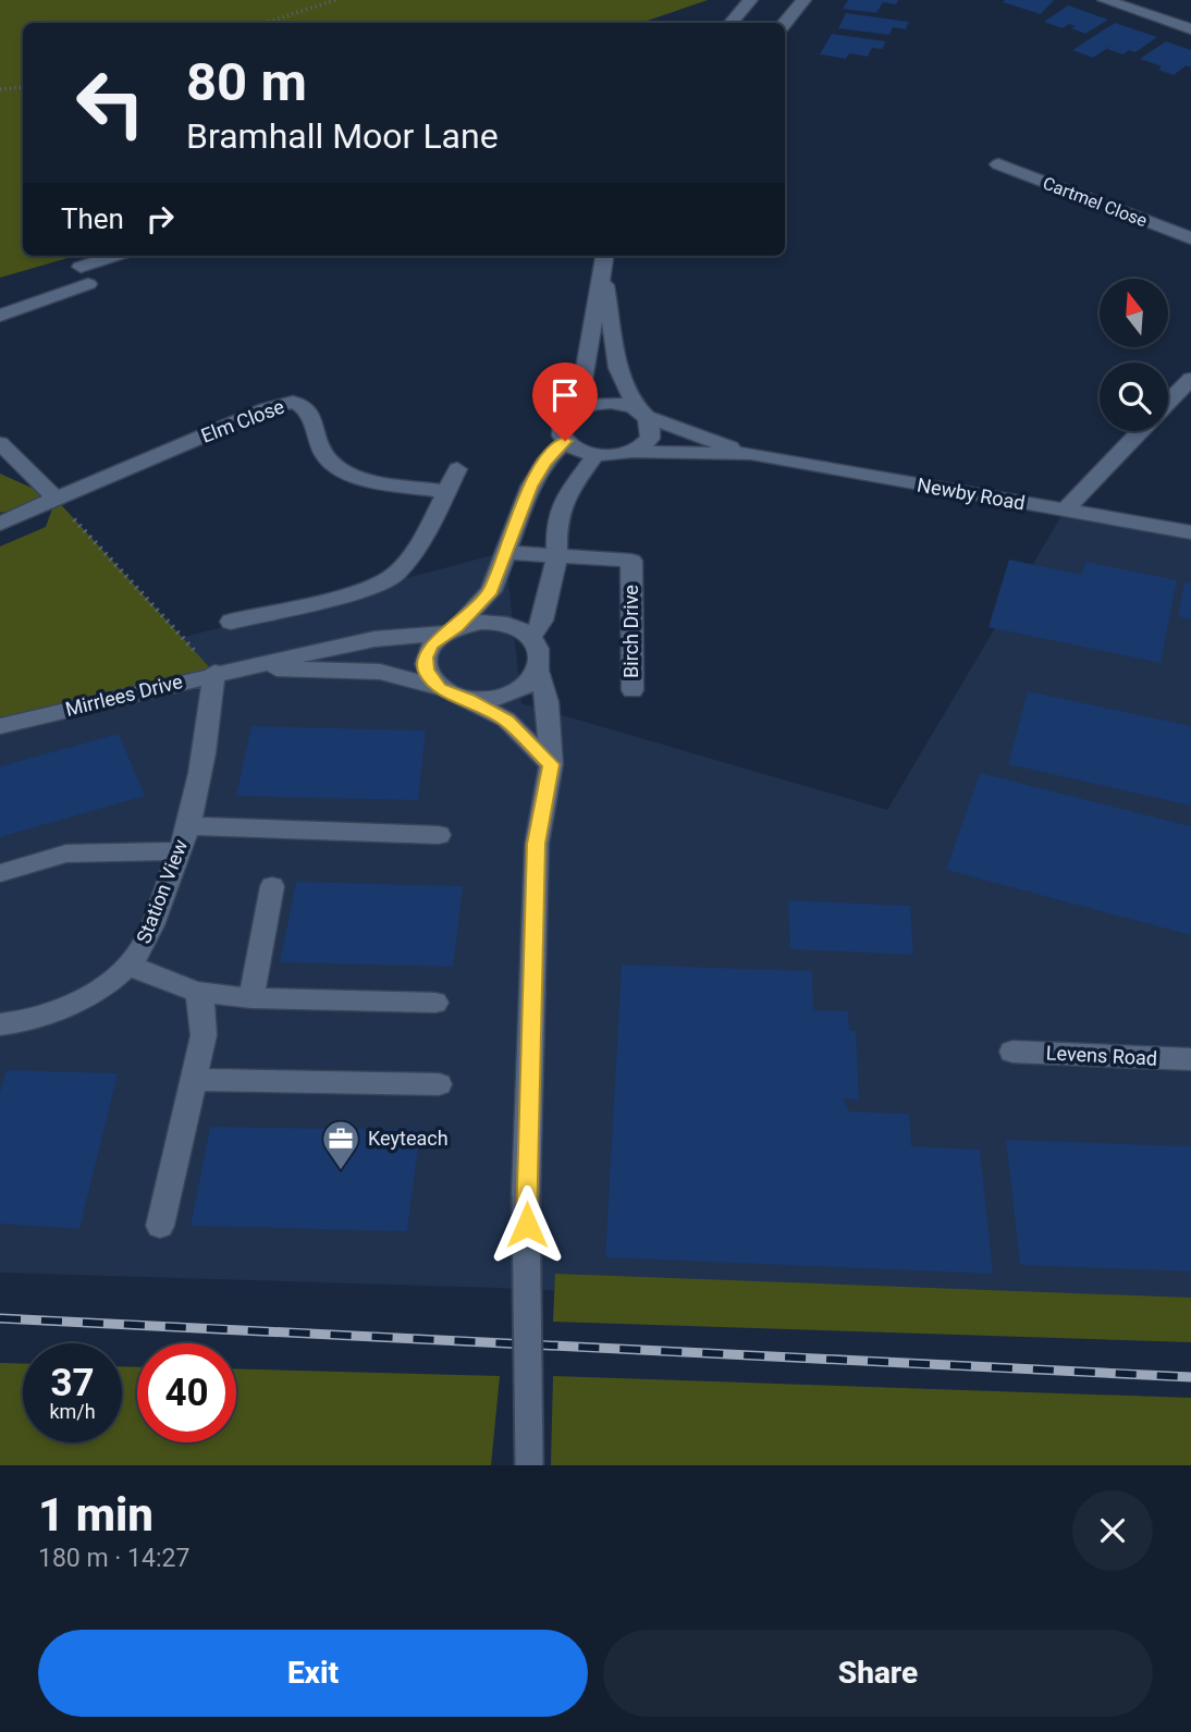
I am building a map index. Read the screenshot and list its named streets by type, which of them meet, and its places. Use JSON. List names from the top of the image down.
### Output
{
  "streets": {
    "street": [
      "Cartmel Close",
      "Elm Close",
      "Newby Road",
      "Birch Drive",
      "Mirrlees Drive",
      "Station View",
      "Levens Road"
    ]
  },
  "crossings": [
    ["Mirrlees Drive", "Station View"]
  ],
  "places": {
    "office": ["Keyteach"]
  },
  "north": "top",
  "page": {
    "turn": ["80 m", "Bramhall Moor Lane"],
    "then": "Then",
    "speed": "37 km/h",
    "limit": "40",
    "heading": ["1 min", "180 m · 14:27"],
    "buttons": ["Exit", "Share"]
  }
}
